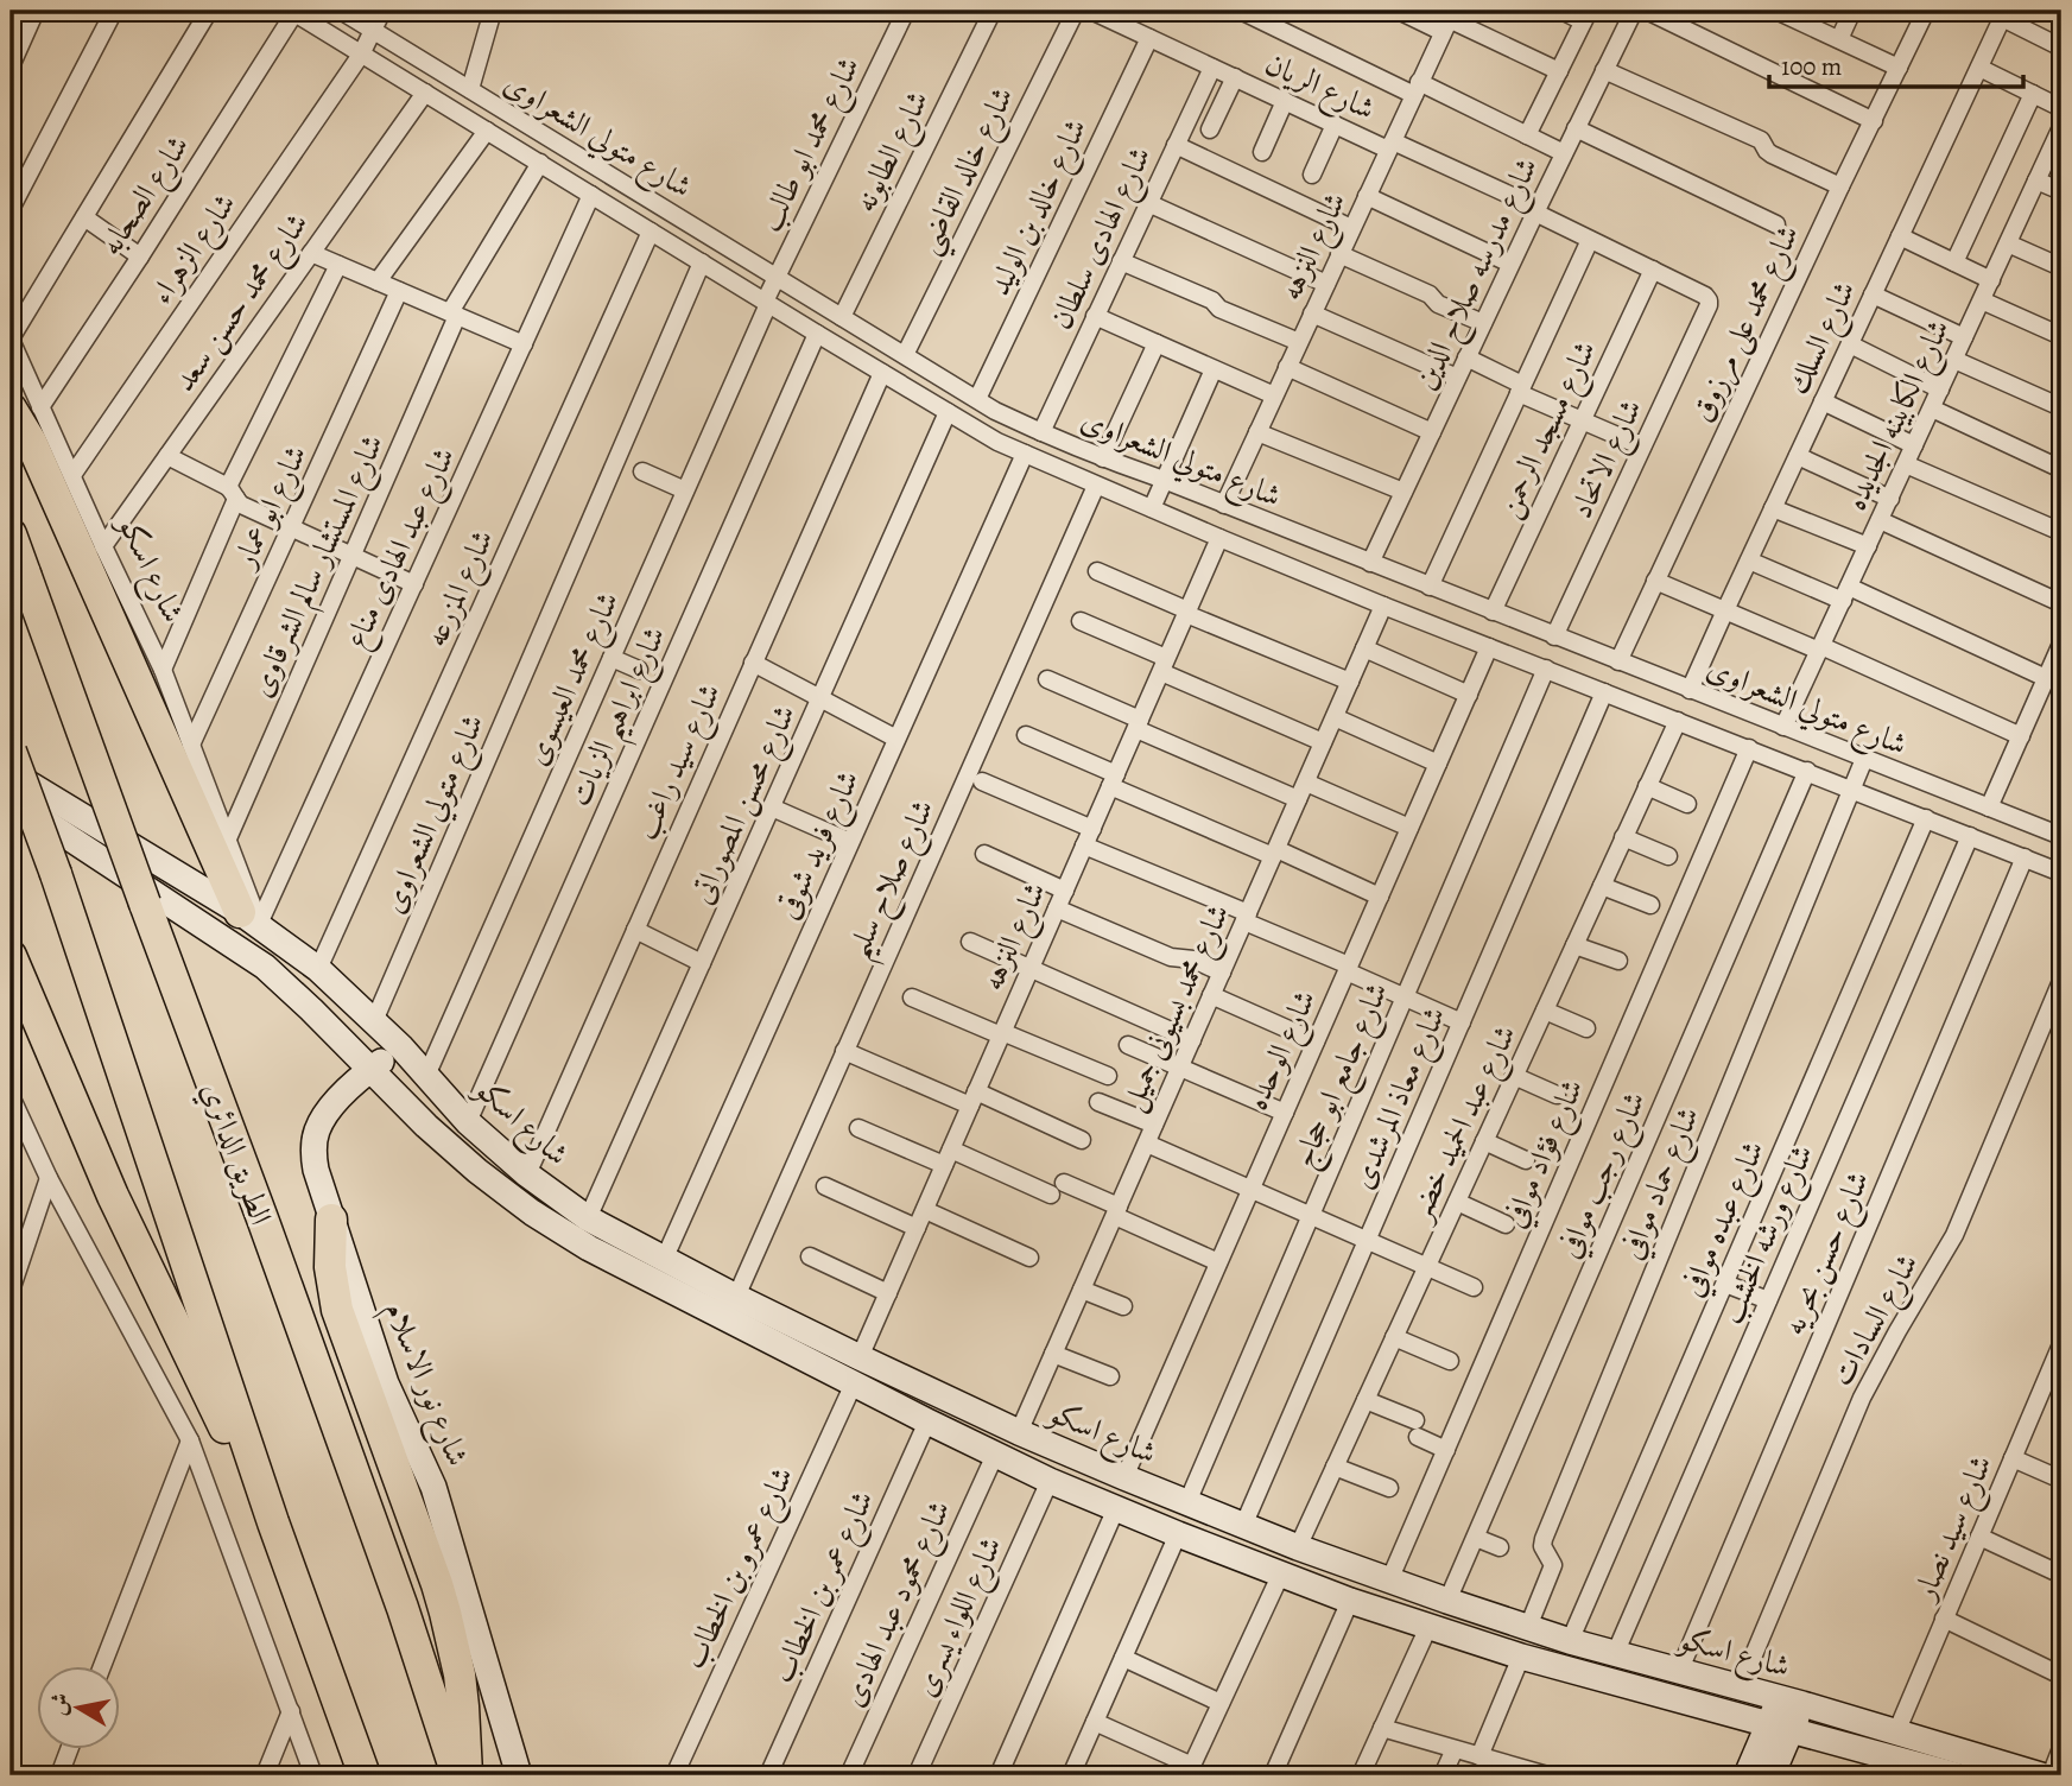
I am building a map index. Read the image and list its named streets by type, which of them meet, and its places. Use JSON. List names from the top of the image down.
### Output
{
  "streets": {
    "highway": ["الطريق الدائري"],
    "main road": ["شارع اسكو", "شارع نور الاسلام"],
    "street": [
      "شارع الريان",
      "شارع متولي الشعراوى",
      "شارع محمد ابو طالب",
      "شارع الطابونه",
      "شارع خالد القاضي",
      "شارع الصحابه",
      "شارع خالد بن الوليد",
      "شارع الهادى سلطان",
      "شارع النزهه",
      "شارع الزهراء",
      "شارع مدرسه صلاح الدين",
      "شارع محمد حسن سعد",
      "شارع محمد على مرزوق",
      "شارع السلك",
      "شارع الكابينه الجديده",
      "شارع مسجد الرحمن",
      "شارع الاتحاد",
      "شارع ابو عمار",
      "شارع عبد الهادى مناع",
      "شارع المستشار سالم الشرقاوى",
      "شارع المزرعه",
      "شارع محمد العيسوى",
      "شارع ابراهيم الزيات",
      "شارع سيد راغب",
      "شارع محسن المصوراتى",
      "شارع فريد شوقى",
      "شارع صلاح سليم",
      "شارع محمد بسيونى جميل",
      "شارع الوحده",
      "شارع جامع ابو حجاج",
      "شارع معاذ المرشدى",
      "شارع عبد الحميد خضر",
      "شارع فؤاد موافي",
      "شارع رجب موافي",
      "شارع حماد موافي",
      "شارع عبده موافي",
      "شارع ورشه الخشب",
      "شارع حسن بحريه",
      "شارع السادات",
      "شارع سيد نصار",
      "شارع عمرو بن الخطاب",
      "شارع عمر بن الخطاب",
      "شارع محمود عبد الهادى",
      "شارع اللواء يسرى"
    ]
  },
  "crossings": [
    ["شارع الريان", "شارع خالد بن الوليد"],
    ["شارع الريان", "شارع الهادى سلطان"],
    ["شارع الريان", "شارع النزهه"],
    ["شارع الريان", "شارع مدرسه صلاح الدين"],
    ["شارع الريان", "شارع مسجد الرحمن"],
    ["شارع الريان", "شارع الاتحاد"],
    ["شارع متولي الشعراوى", "شارع محمد ابو طالب"],
    ["شارع متولي الشعراوى", "شارع الطابونه"],
    ["شارع متولي الشعراوى", "شارع خالد القاضي"],
    ["شارع متولي الشعراوى", "شارع الصحابه"],
    ["شارع متولي الشعراوى", "شارع خالد بن الوليد"],
    ["شارع متولي الشعراوى", "شارع الهادى سلطان"],
    ["شارع متولي الشعراوى", "شارع النزهه"],
    ["شارع متولي الشعراوى", "شارع الزهراء"],
    ["شارع متولي الشعراوى", "شارع مدرسه صلاح الدين"],
    ["شارع متولي الشعراوى", "شارع محمد حسن سعد"],
    ["شارع متولي الشعراوى", "شارع محمد على مرزوق"],
    ["شارع متولي الشعراوى", "شارع السلك"],
    ["شارع متولي الشعراوى", "شارع الكابينه الجديده"],
    ["شارع متولي الشعراوى", "شارع مسجد الرحمن"],
    ["شارع متولي الشعراوى", "شارع الاتحاد"],
    ["شارع متولي الشعراوى", "شارع عبد الهادى مناع"],
    ["شارع متولي الشعراوى", "شارع المستشار سالم الشرقاوى"],
    ["شارع متولي الشعراوى", "شارع اسكو"],
    ["شارع متولي الشعراوى", "شارع المزرعه"],
    ["شارع متولي الشعراوى", "شارع محمد العيسوى"],
    ["شارع متولي الشعراوى", "شارع ابراهيم الزيات"],
    ["شارع متولي الشعراوى", "شارع سيد راغب"],
    ["شارع متولي الشعراوى", "شارع محسن المصوراتى"],
    ["شارع متولي الشعراوى", "شارع فريد شوقى"],
    ["شارع متولي الشعراوى", "شارع صلاح سليم"],
    ["شارع متولي الشعراوى", "شارع محمد بسيونى جميل"],
    ["شارع متولي الشعراوى", "شارع الوحده"],
    ["شارع متولي الشعراوى", "شارع جامع ابو حجاج"],
    ["شارع متولي الشعراوى", "شارع معاذ المرشدى"],
    ["شارع متولي الشعراوى", "شارع عبد الحميد خضر"],
    ["شارع متولي الشعراوى", "شارع فؤاد موافي"],
    ["شارع متولي الشعراوى", "شارع رجب موافي"],
    ["شارع متولي الشعراوى", "شارع حماد موافي"],
    ["شارع متولي الشعراوى", "شارع عبده موافي"],
    ["شارع متولي الشعراوى", "شارع ورشه الخشب"],
    ["شارع متولي الشعراوى", "شارع حسن بحريه"],
    ["شارع محمد ابو طالب", "شارع محمد العيسوى"],
    ["شارع الصحابه", "شارع اسكو"],
    ["شارع النزهه", "شارع اسكو"],
    ["شارع الزهراء", "شارع اسكو"],
    ["شارع محمد حسن سعد", "شارع اسكو"],
    ["شارع ابو عمار", "شارع اسكو"],
    ["شارع عبد الهادى مناع", "شارع اسكو"],
    ["شارع المستشار سالم الشرقاوى", "شارع اسكو"],
    ["شارع اسكو", "شارع المزرعه"],
    ["شارع اسكو", "شارع محمد العيسوى"],
    ["شارع اسكو", "شارع ابراهيم الزيات"],
    ["شارع اسكو", "شارع سيد راغب"],
    ["شارع اسكو", "شارع محسن المصوراتى"],
    ["شارع اسكو", "شارع فريد شوقى"],
    ["شارع اسكو", "شارع صلاح سليم"],
    ["شارع اسكو", "شارع محمد بسيونى جميل"],
    ["شارع اسكو", "شارع الوحده"],
    ["شارع اسكو", "شارع جامع ابو حجاج"],
    ["شارع اسكو", "شارع معاذ المرشدى"],
    ["شارع اسكو", "شارع عبد الحميد خضر"],
    ["شارع اسكو", "شارع فؤاد موافي"],
    ["شارع اسكو", "شارع رجب موافي"],
    ["شارع اسكو", "شارع حماد موافي"],
    ["شارع اسكو", "شارع عبده موافي"],
    ["شارع اسكو", "شارع ورشه الخشب"],
    ["شارع اسكو", "شارع حسن بحريه"],
    ["شارع اسكو", "شارع السادات"],
    ["شارع اسكو", "شارع نور الاسلام"],
    ["شارع اسكو", "شارع سيد نصار"],
    ["شارع اسكو", "شارع عمرو بن الخطاب"],
    ["شارع اسكو", "شارع عمر بن الخطاب"],
    ["شارع اسكو", "شارع محمود عبد الهادى"],
    ["شارع اسكو", "شارع اللواء يسرى"]
  ],
  "scale_bar": "100 m",
  "north": "left"
}
